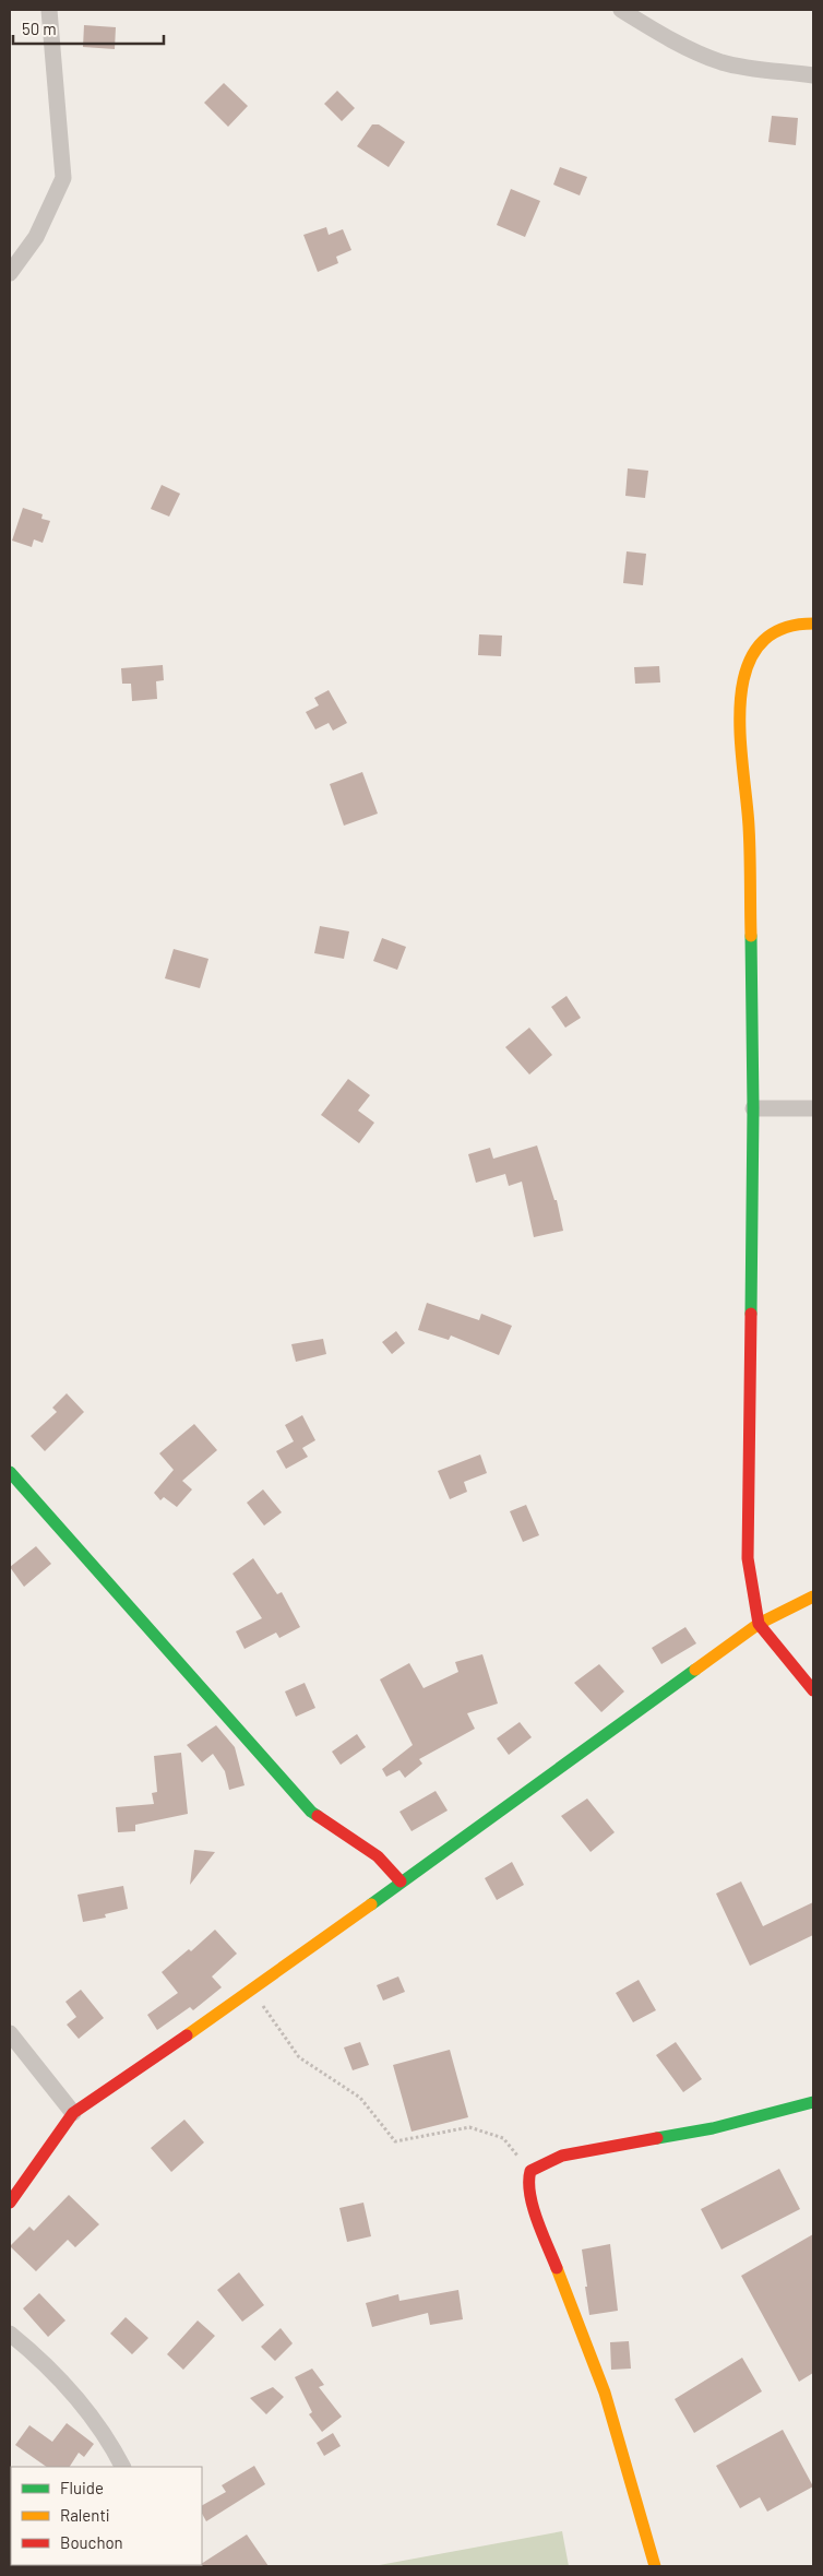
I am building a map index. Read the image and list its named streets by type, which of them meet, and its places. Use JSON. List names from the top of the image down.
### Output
{
  "legend": ["Fluide", "Ralenti", "Bouchon"],
  "scale_bar": "50 m"
}
